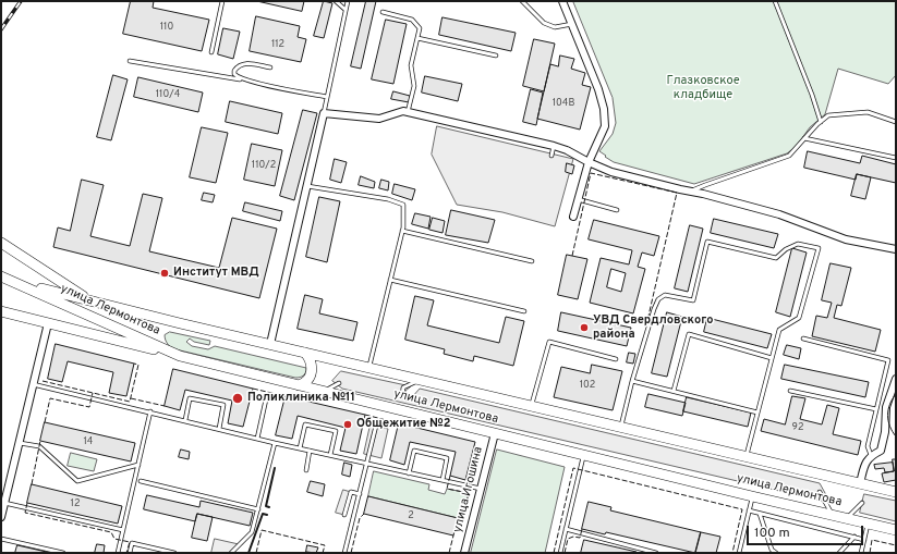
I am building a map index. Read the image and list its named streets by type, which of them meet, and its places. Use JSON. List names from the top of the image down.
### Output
{
  "streets": {
    "main road": ["улица Лермонтова"],
    "street": ["улица Игошина"]
  },
  "crossings": [
    ["улица Лермонтова", "улица Игошина"]
  ],
  "parks": ["Глазковское кладбище"],
  "places": [
    "Институт МВД",
    "УВД Свердловского района",
    "Поликлиника №11",
    "Общежитие №2"
  ],
  "house_numbers": [
    "110",
    "112",
    "110/4",
    "104В",
    "110/2",
    "102",
    "92",
    "14",
    "12",
    "2"
  ],
  "scale_bar": "100 m"
}
